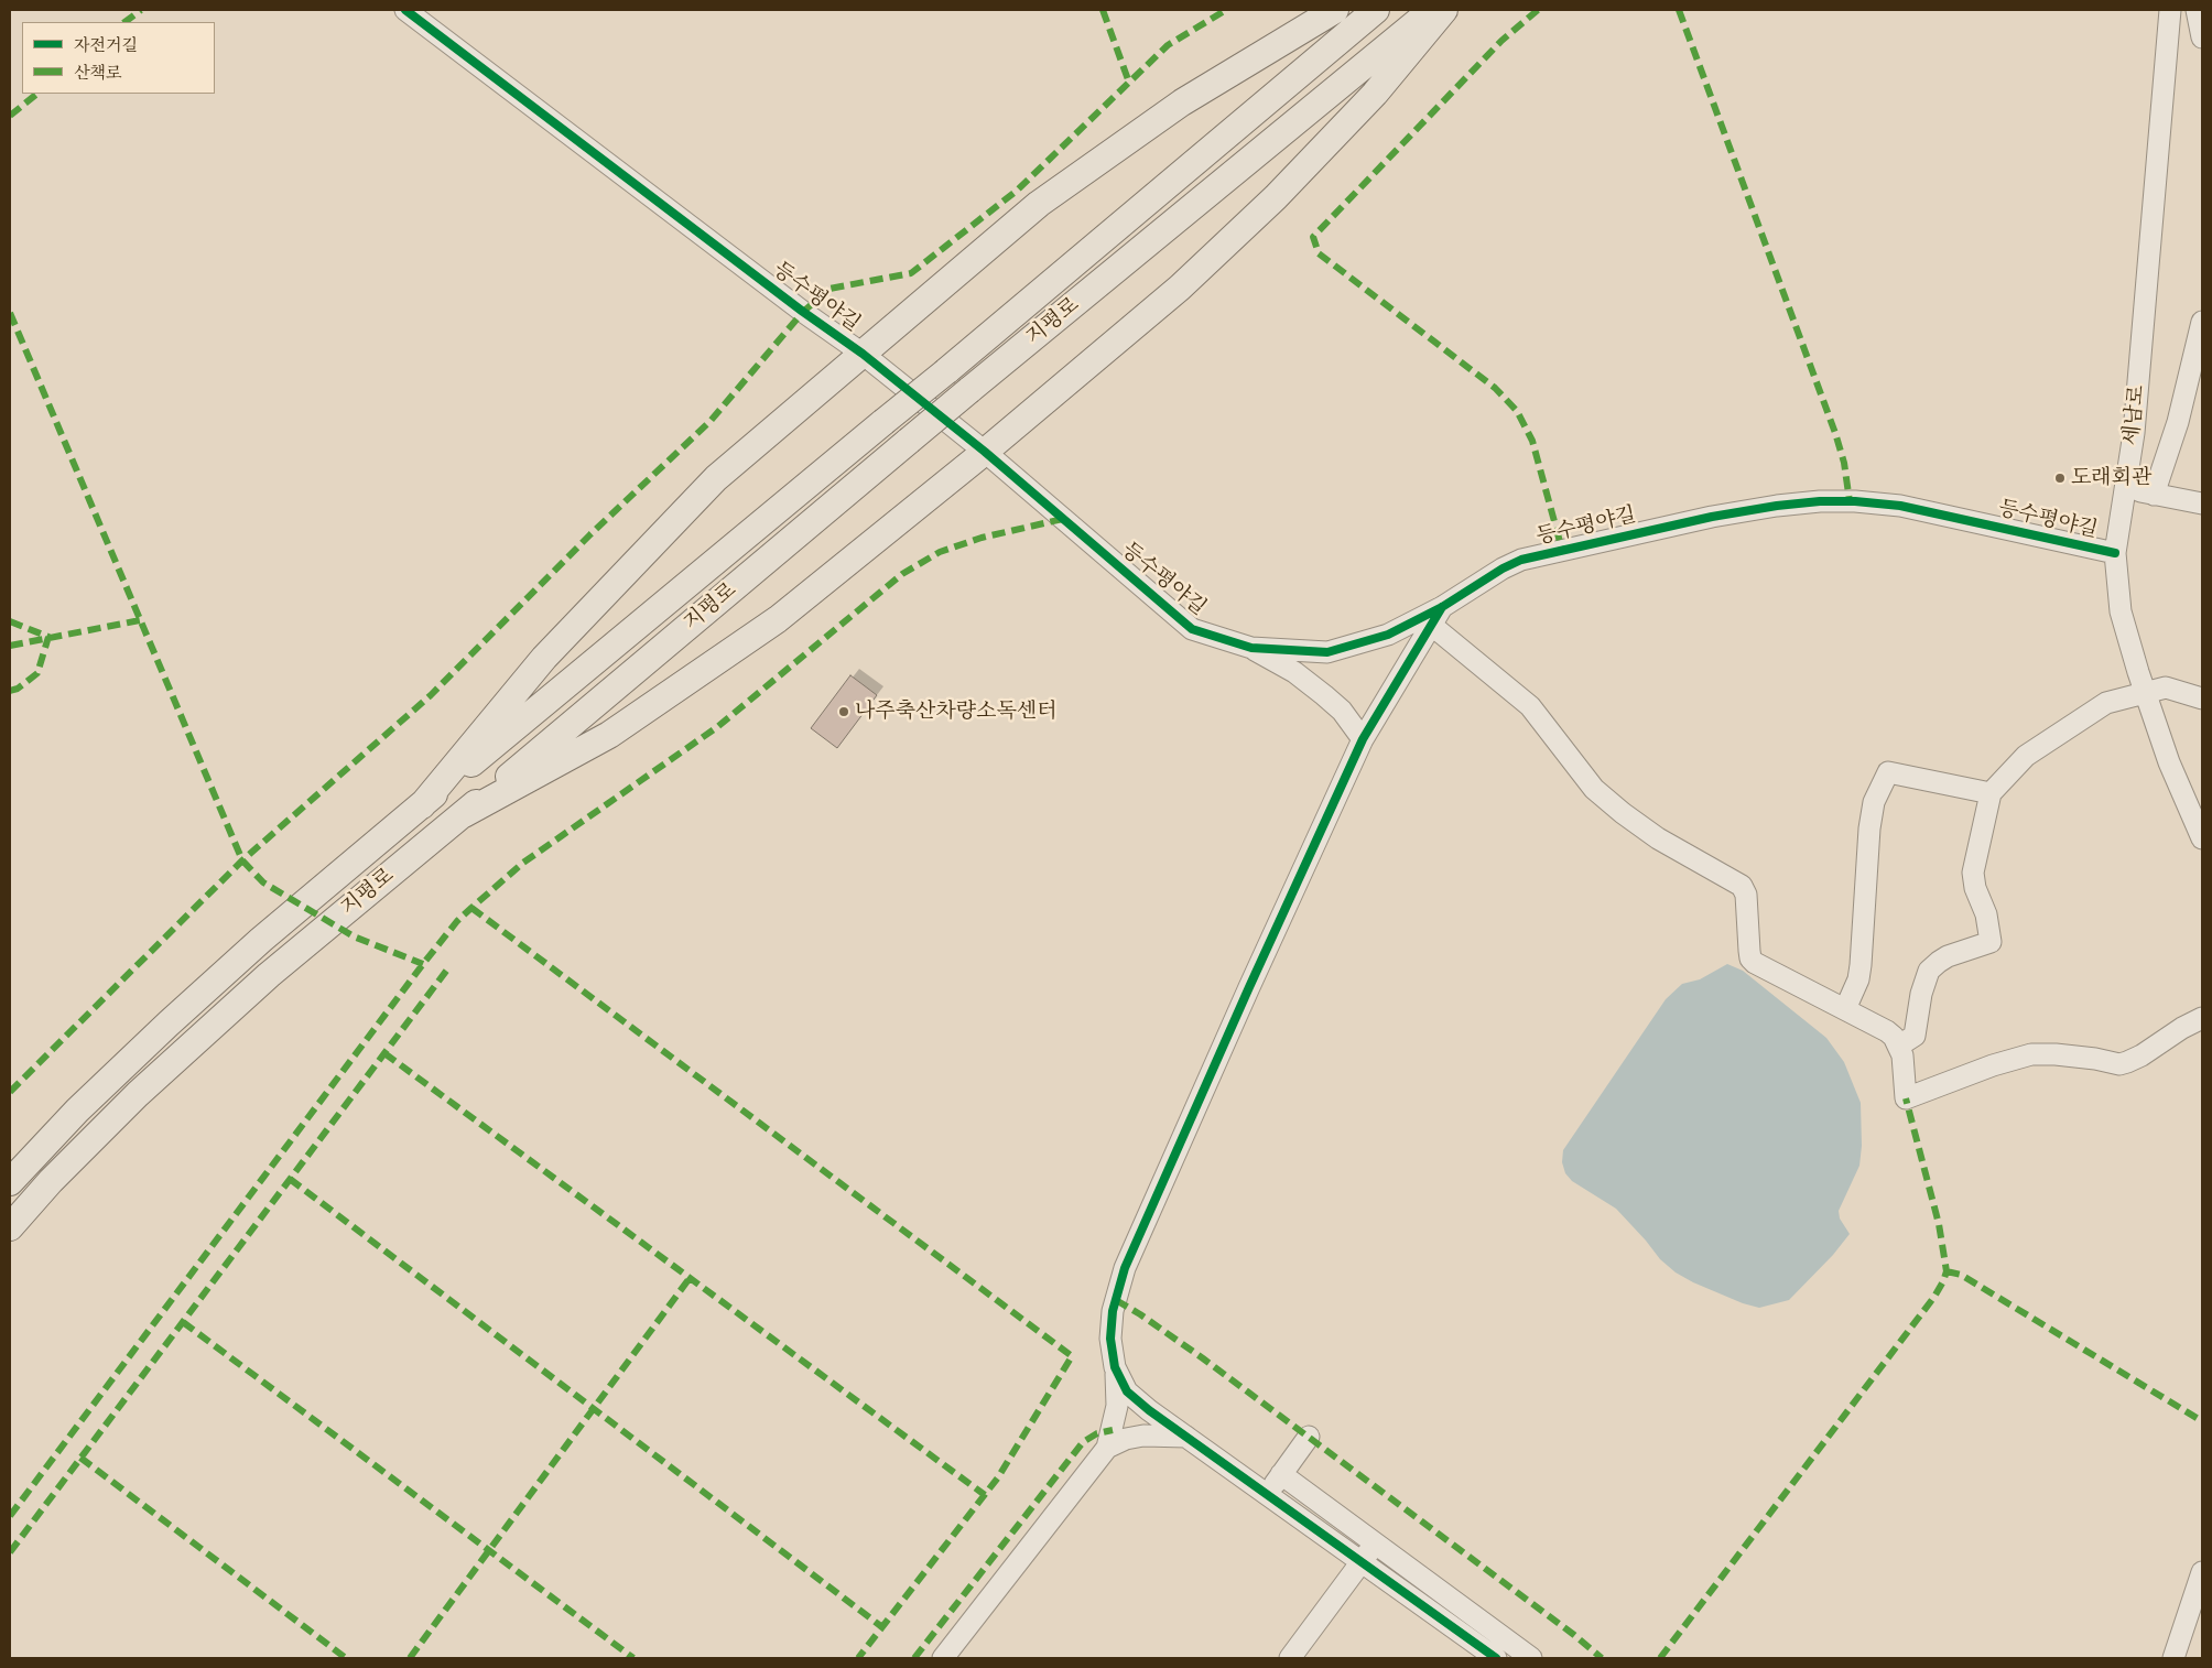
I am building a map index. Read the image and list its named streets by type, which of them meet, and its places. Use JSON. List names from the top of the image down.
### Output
{
  "streets": {
    "main road": ["지평로"],
    "street": ["등수평야길", "세남로"]
  },
  "crossings": [
    ["등수평야길", "세남로"]
  ],
  "places": ["도래회관", "나주축산차량소독센터"],
  "legend": ["자전거길", "산책로"]
}
